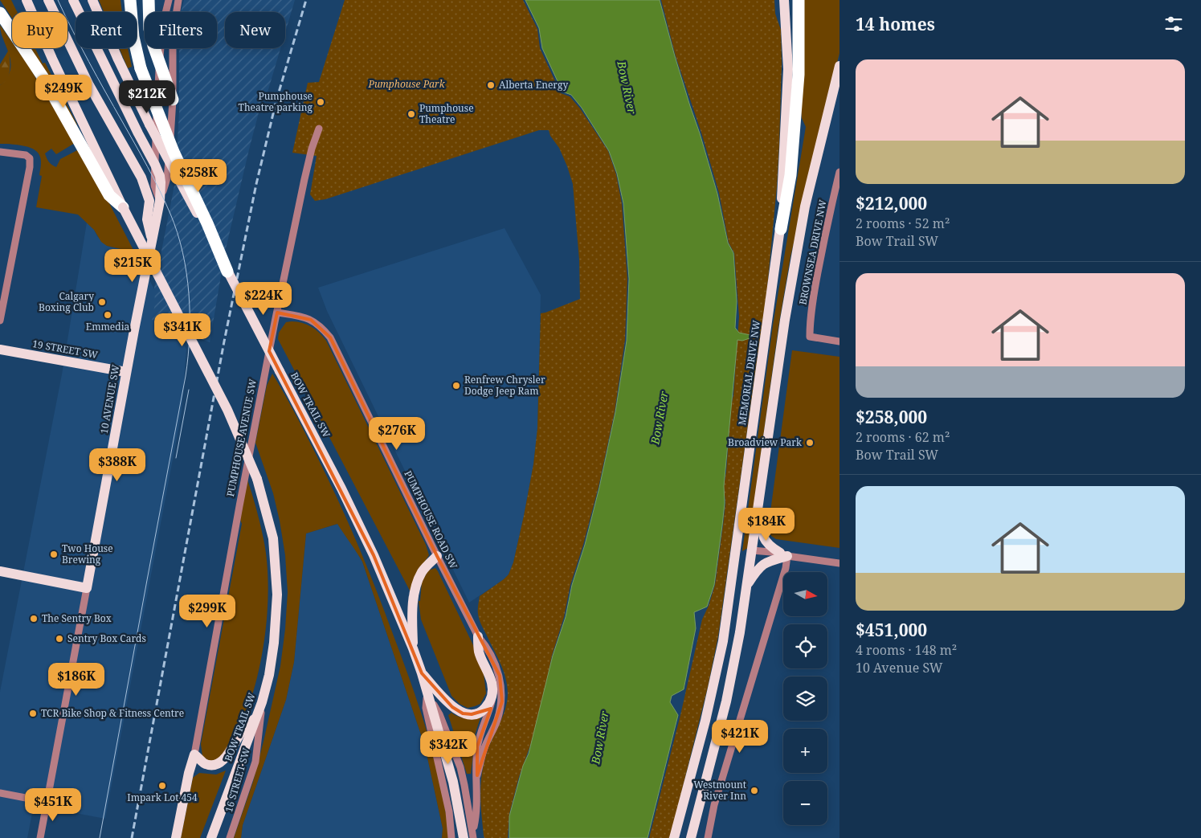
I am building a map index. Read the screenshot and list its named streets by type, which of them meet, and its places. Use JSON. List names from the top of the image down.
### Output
{
  "streets": {
    "main road": [
      "19 STREET SW",
      "MEMORIAL DRIVE NW",
      "10 AVENUE SW",
      "BOW TRAIL SW"
    ],
    "street": [
      "BROWNSEA DRIVE NW",
      "PUMPHOUSE AVENUE SW",
      "PUMPHOUSE ROAD SW",
      "16 STREET SW"
    ]
  },
  "crossings": [
    ["19 STREET SW", "10 AVENUE SW"],
    ["BOW TRAIL SW", "16 STREET SW"],
    ["PUMPHOUSE AVENUE SW", "PUMPHOUSE ROAD SW"]
  ],
  "water": ["Bow River"],
  "parks": ["Pumphouse Park"],
  "places": [
    "Alberta Energy",
    "Pumphouse Theatre parking",
    "Pumphouse Theatre",
    "Calgary Boxing Club",
    "Emmedia",
    "Renfrew Chrysler Dodge Jeep Ram",
    "Broadview Park",
    "Two House Brewing",
    "The Sentry Box",
    "Sentry Box Cards",
    "TCR Bike Shop & Fitness Centre",
    "Impark Lot 454",
    "Westmount River Inn"
  ],
  "north": "right",
  "page": {
    "heading": "14 homes",
    "chip": [
      "Buy",
      "Rent",
      "Filters",
      "New"
    ],
    "list": [
      {
        "name": "$212,000",
        "note": "2 rooms · 52 m² · Bow Trail SW"
      },
      {
        "name": "$258,000",
        "note": "2 rooms · 62 m² · Bow Trail SW"
      },
      {
        "name": "$451,000",
        "note": "4 rooms · 148 m² · 10 Avenue SW"
      }
    ],
    "price": [
      "$249K",
      "$212K",
      "$258K",
      "$215K",
      "$224K",
      "$341K",
      "$276K",
      "$388K",
      "$184K",
      "$299K",
      "$186K",
      "$421K",
      "$342K",
      "$451K"
    ],
    "map_buttons": ["+", "−"]
  }
}
